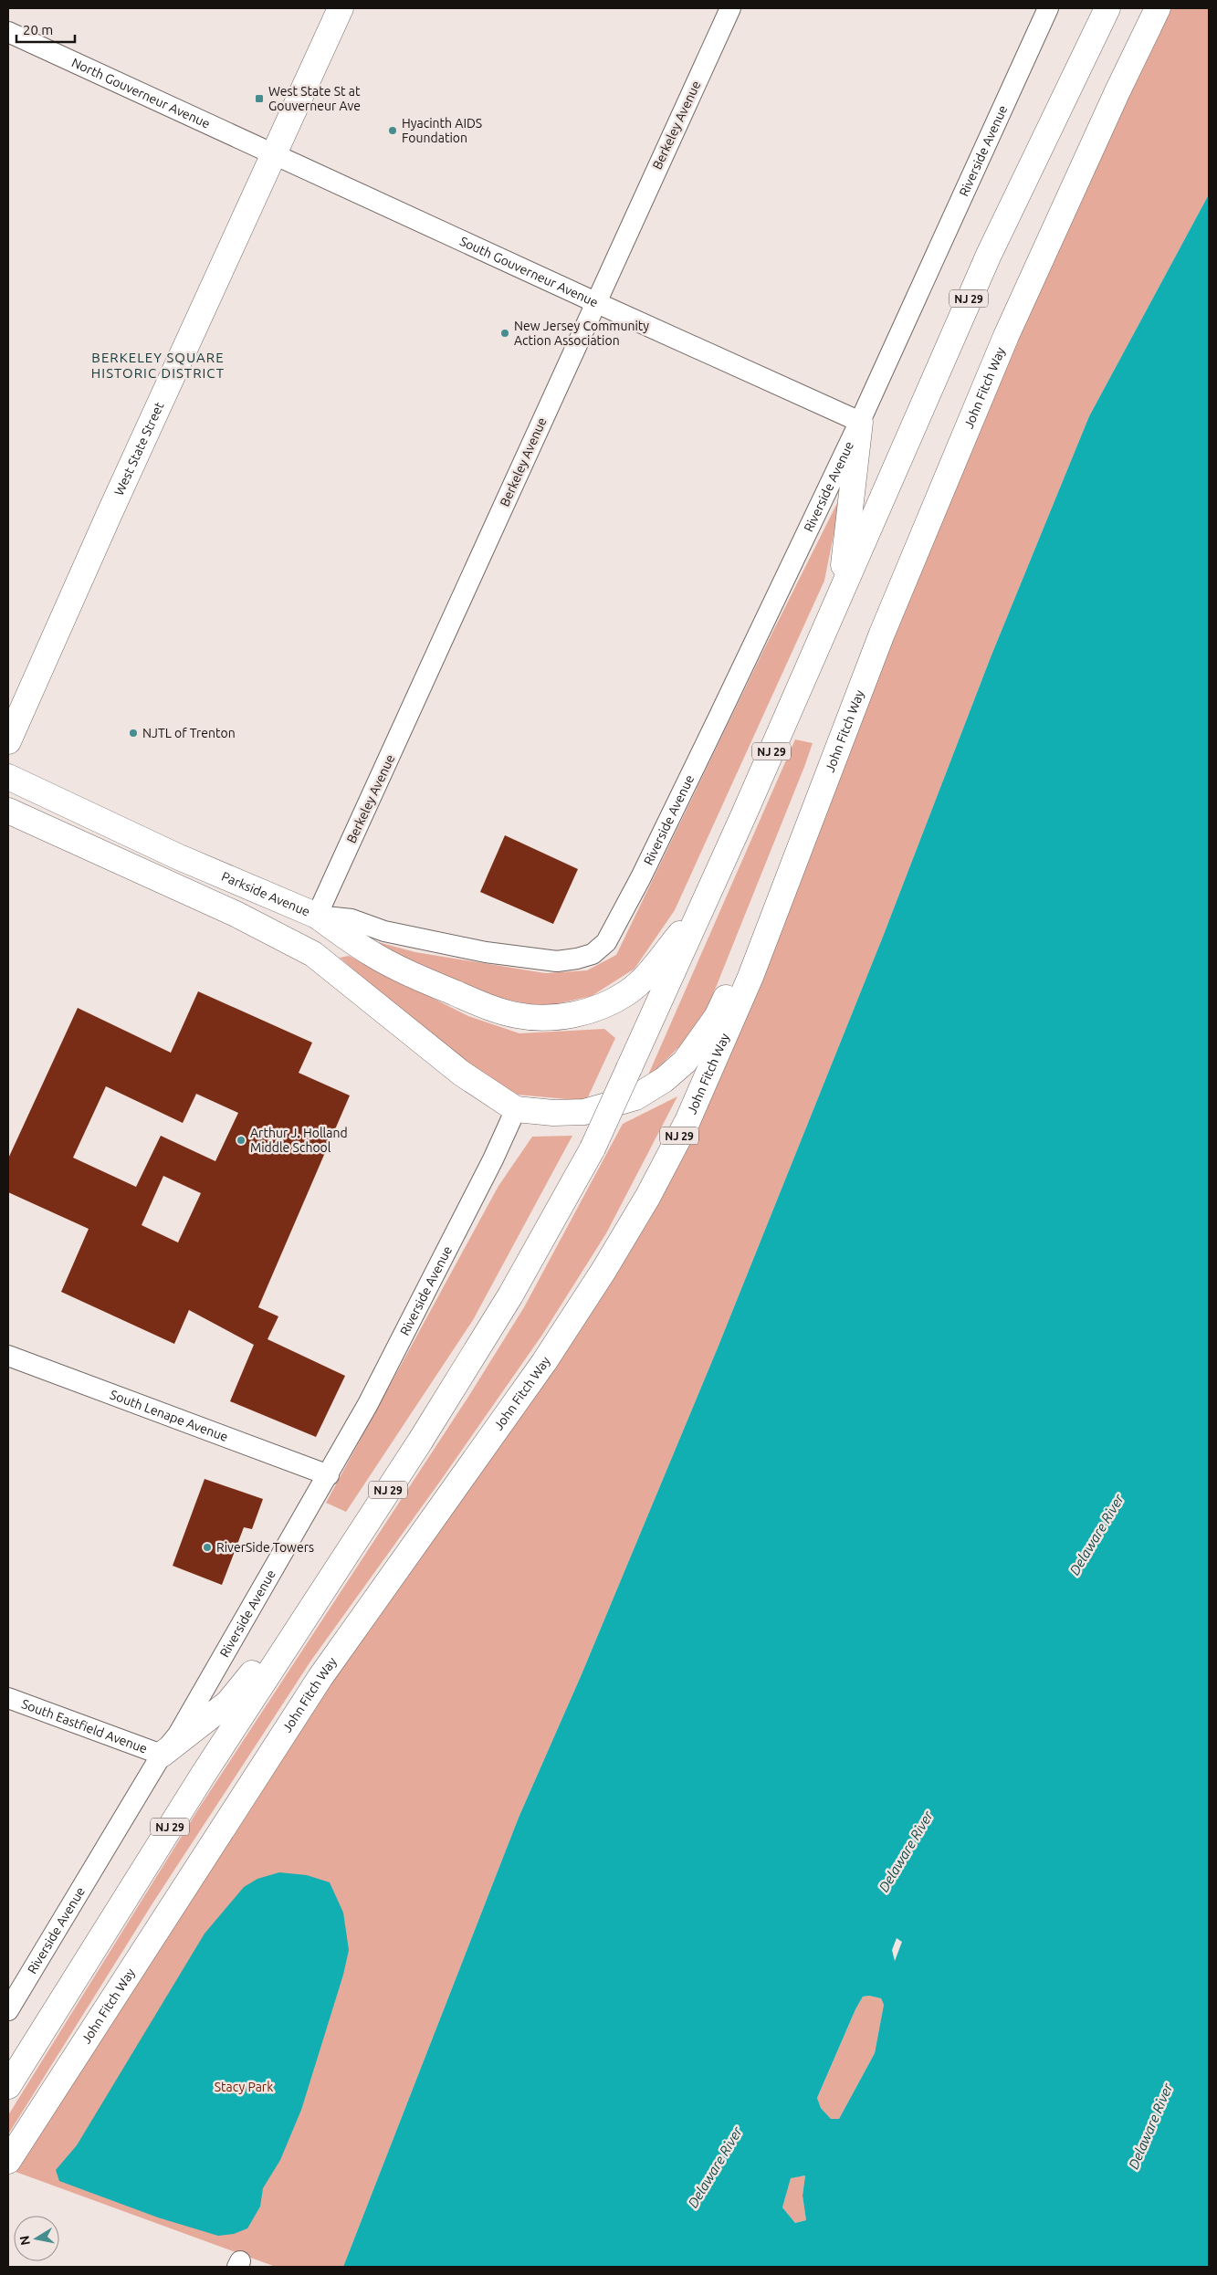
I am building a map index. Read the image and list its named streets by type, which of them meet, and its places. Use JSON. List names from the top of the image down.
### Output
{
  "streets": {
    "main road": [
      "NJ 29",
      "John Fitch Way",
      "West State Street",
      "Parkside Avenue"
    ],
    "street": [
      "North Gouverneur Avenue",
      "Berkeley Avenue",
      "Riverside Avenue",
      "South Gouverneur Avenue",
      "South Lenape Avenue",
      "South Eastfield Avenue"
    ]
  },
  "crossings": [
    ["North Gouverneur Avenue", "South Gouverneur Avenue"],
    ["North Gouverneur Avenue", "West State Street"],
    ["Berkeley Avenue", "South Gouverneur Avenue"],
    ["Berkeley Avenue", "Parkside Avenue"],
    ["Riverside Avenue", "South Gouverneur Avenue"],
    ["Riverside Avenue", "Parkside Avenue"],
    ["Riverside Avenue", "South Lenape Avenue"],
    ["Riverside Avenue", "South Eastfield Avenue"],
    ["South Gouverneur Avenue", "West State Street"]
  ],
  "districts": ["BERKELEY SQUARE HISTORIC DISTRICT"],
  "water": ["Delaware River"],
  "parks": ["Stacy Park"],
  "places": {
    "transit": ["West State St at Gouverneur Ave"],
    "other": [
      "Hyacinth AIDS Foundation",
      "New Jersey Community Action Association",
      "NJTL of Trenton",
      "Arthur J. Holland Middle School",
      "RiverSide Towers"
    ]
  },
  "scale_bar": "20 m",
  "north": "left"
}
